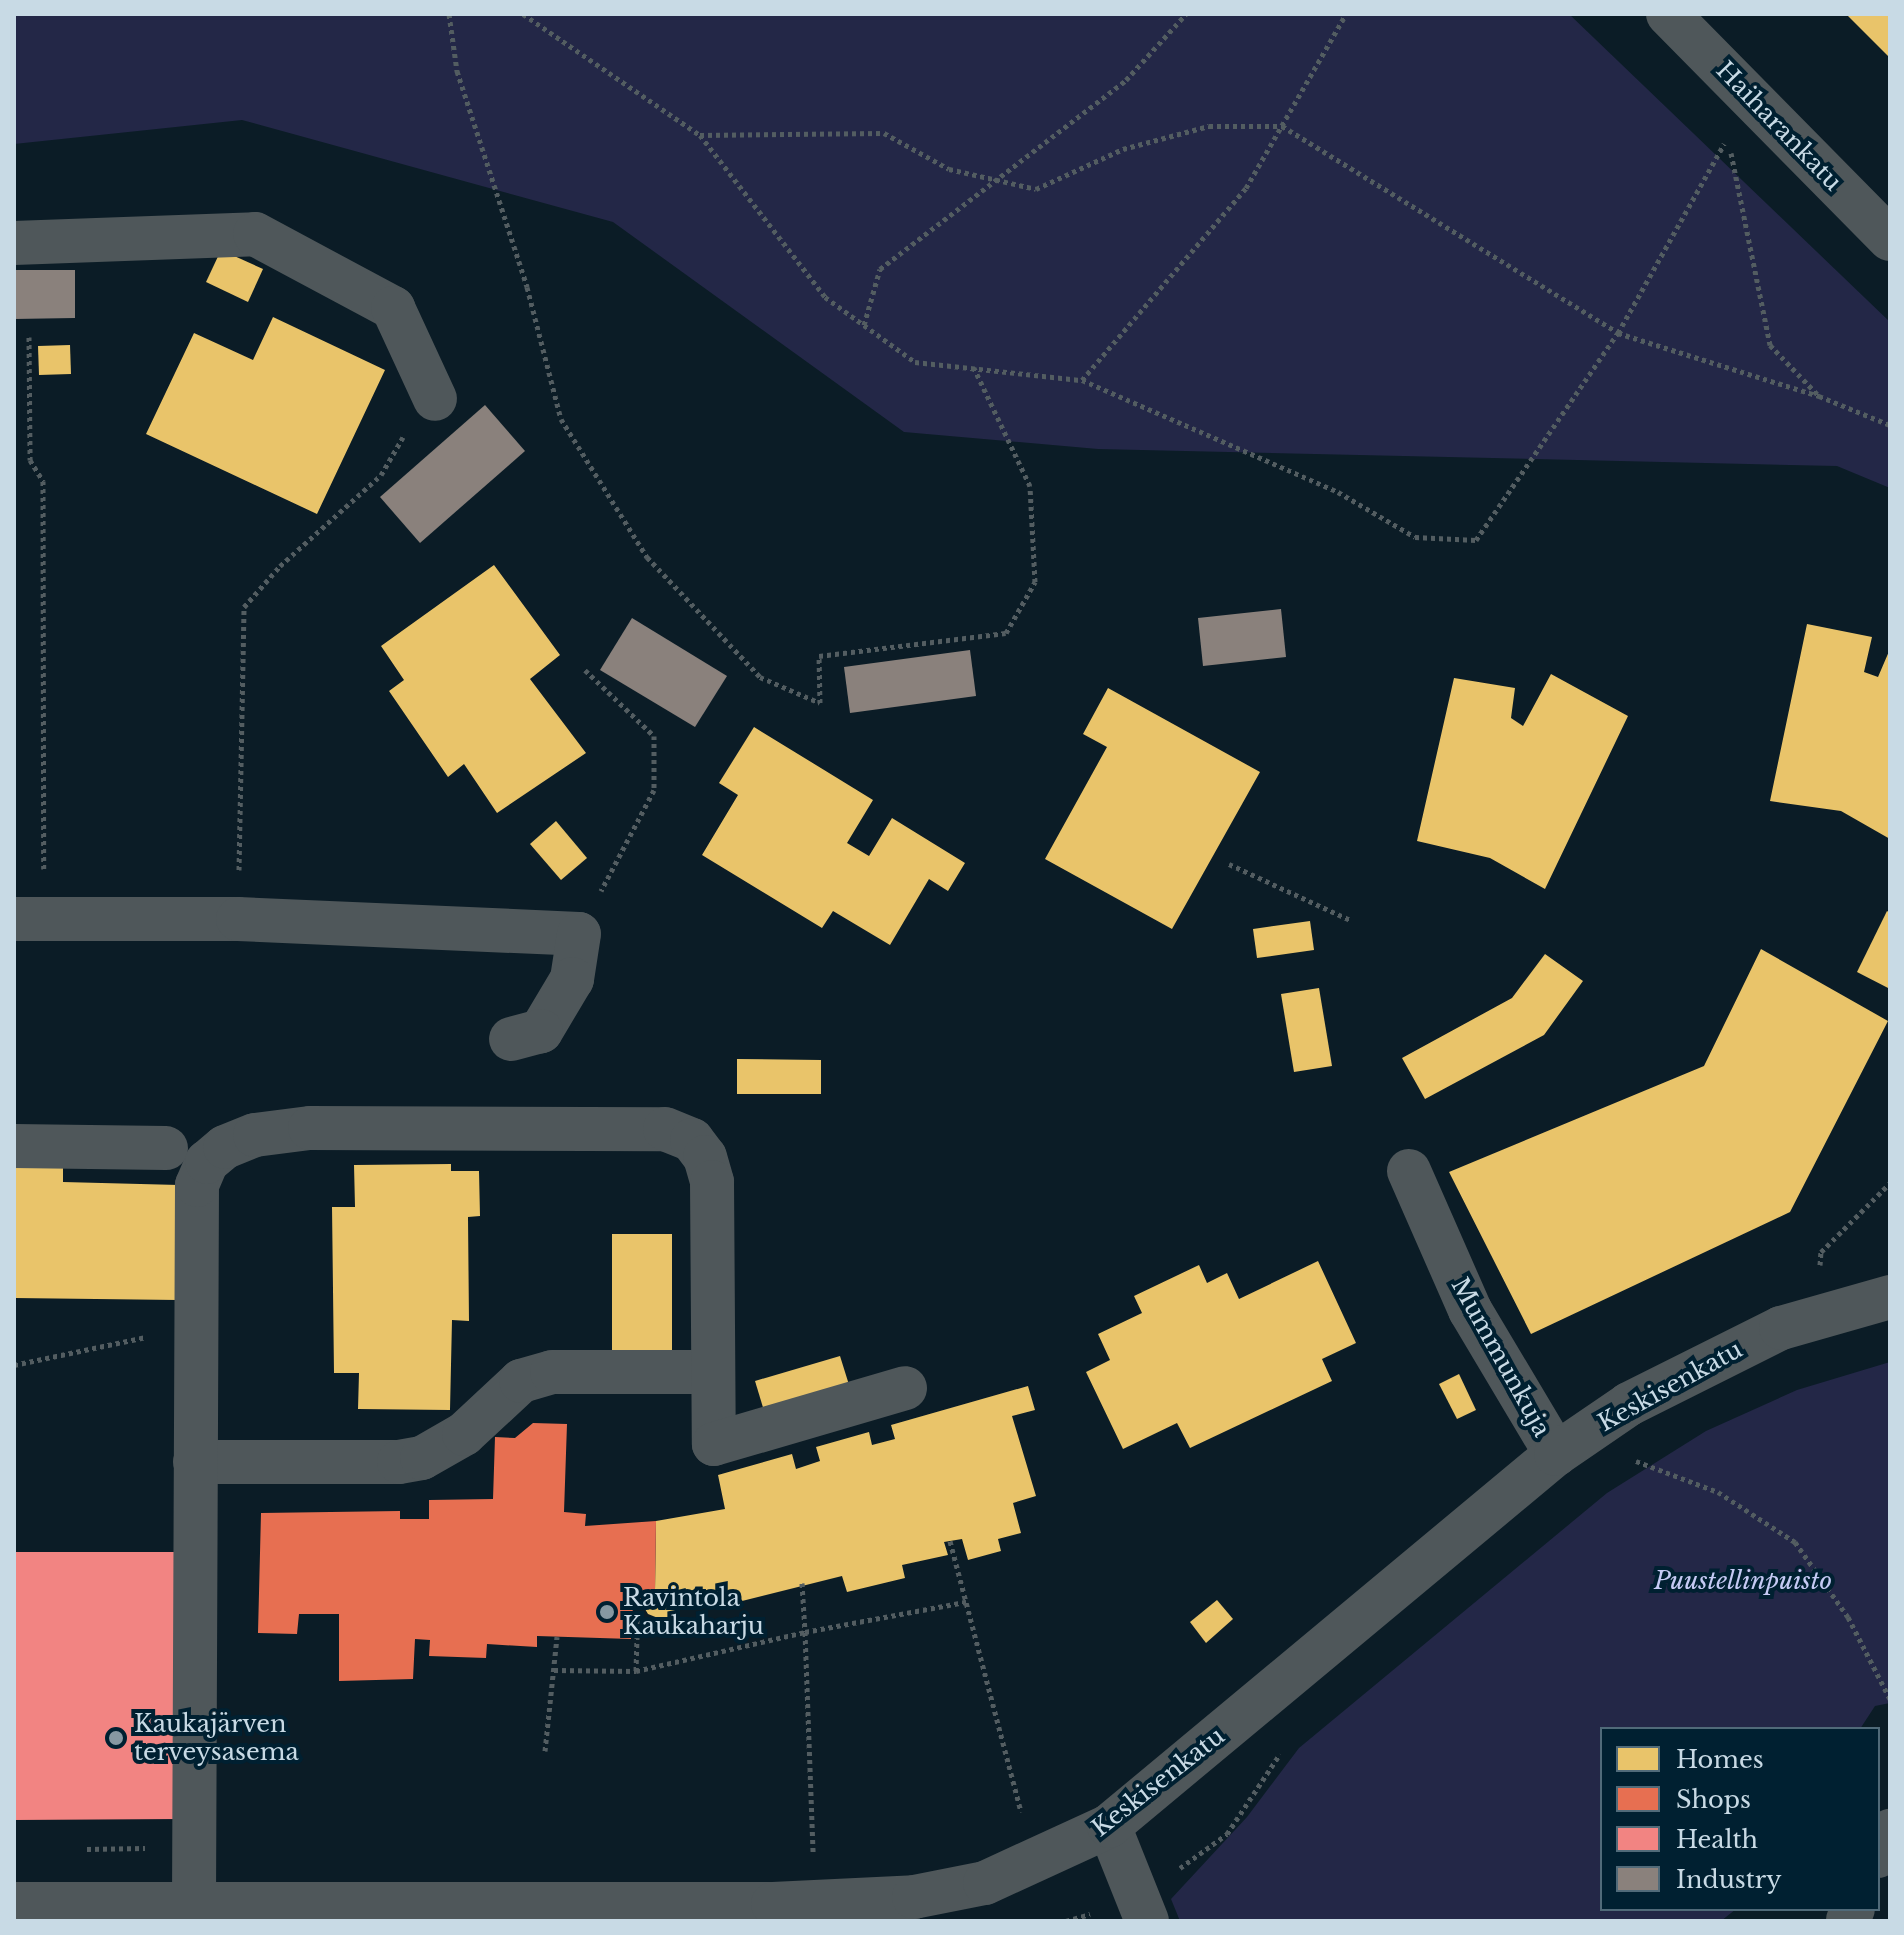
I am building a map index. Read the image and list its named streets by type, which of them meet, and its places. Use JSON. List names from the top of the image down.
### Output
{
  "streets": {
    "street": ["Haiharankatu", "Mummunkuja", "Keskisenkatu"]
  },
  "crossings": [
    ["Mummunkuja", "Keskisenkatu"]
  ],
  "parks": ["Puustellinpuisto"],
  "places": ["Ravintola Kaukaharju", "Kaukajärven terveysasema"],
  "legend": [
    "Homes",
    "Shops",
    "Health",
    "Industry"
  ]
}
